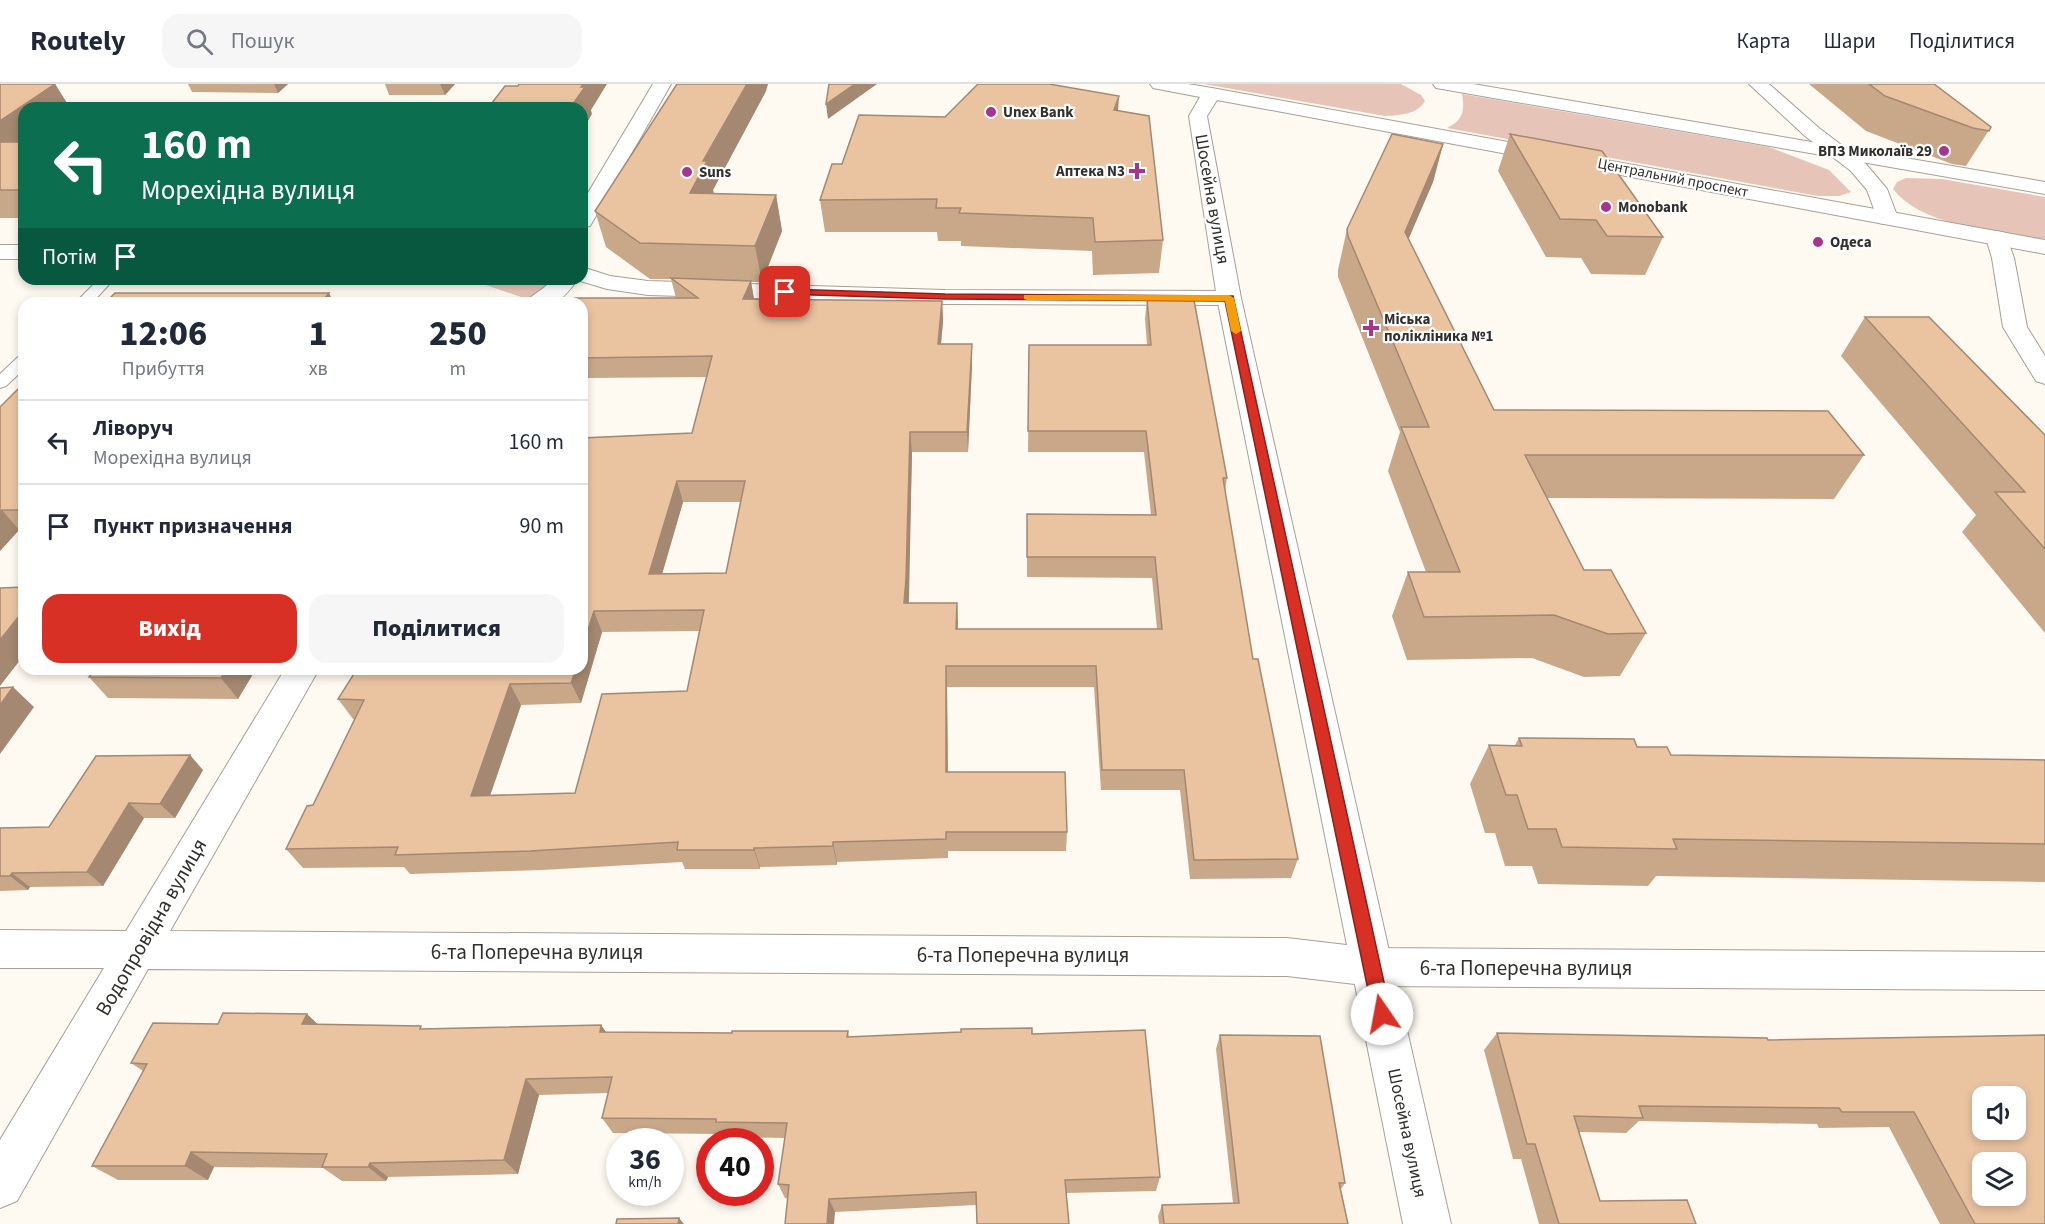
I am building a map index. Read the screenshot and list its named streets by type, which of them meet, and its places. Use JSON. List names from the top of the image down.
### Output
{
  "streets": {
    "street": [
      "Центральний проспект",
      "Шосейна вулиця",
      "Водопровідна вулиця",
      "6-та Поперечна вулиця"
    ]
  },
  "crossings": [
    ["Центральний проспект", "Шосейна вулиця"],
    ["Шосейна вулиця", "6-та Поперечна вулиця"],
    ["Водопровідна вулиця", "6-та Поперечна вулиця"]
  ],
  "places": {
    "other": [
      "Unex Bank",
      "ВПЗ Миколаїв 29",
      "Suns",
      "Monobank",
      "Одеса"
    ],
    "health": ["Аптека N3", "Міська полікліника №1"]
  },
  "page": {
    "header": "Routely",
    "search": "Пошук",
    "nav": ["Карта", "Шари", "Поділитися"],
    "turn": ["160 m", "Морехідна вулиця"],
    "then": "Потім",
    "eta": [
      "12:06",
      "Прибуття",
      "1",
      "хв",
      "250",
      "m"
    ],
    "list": [
      {
        "name": "Ліворуч",
        "note": "Морехідна вулиця",
        "value": "160 m"
      },
      {
        "name": "Пункт призначення",
        "value": "90 m"
      }
    ],
    "buttons": ["Вихід", "Поділитися"],
    "speed": "36 km/h",
    "limit": "40"
  }
}
